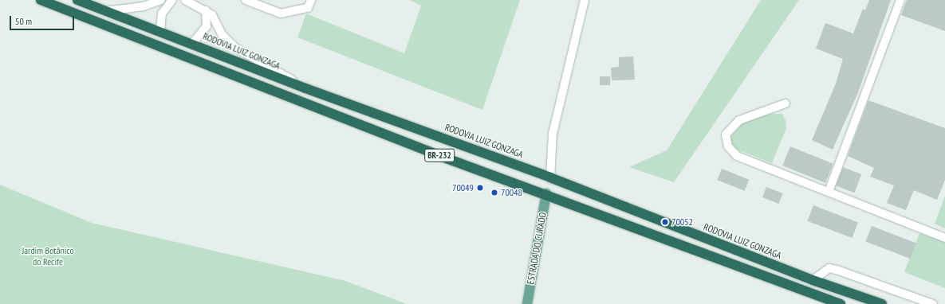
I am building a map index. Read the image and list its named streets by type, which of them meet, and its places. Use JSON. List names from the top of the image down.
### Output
{
  "streets": {
    "highway": ["RODOVIA LUIZ GONZAGA", "BR-232"],
    "main road": ["ESTRADA DO CURADO"]
  },
  "crossings": [
    ["BR-232", "ESTRADA DO CURADO"]
  ],
  "parks": ["Jardim Botânico do Recife"],
  "places": ["70049", "70048", "70052"],
  "scale_bar": "50 m"
}
